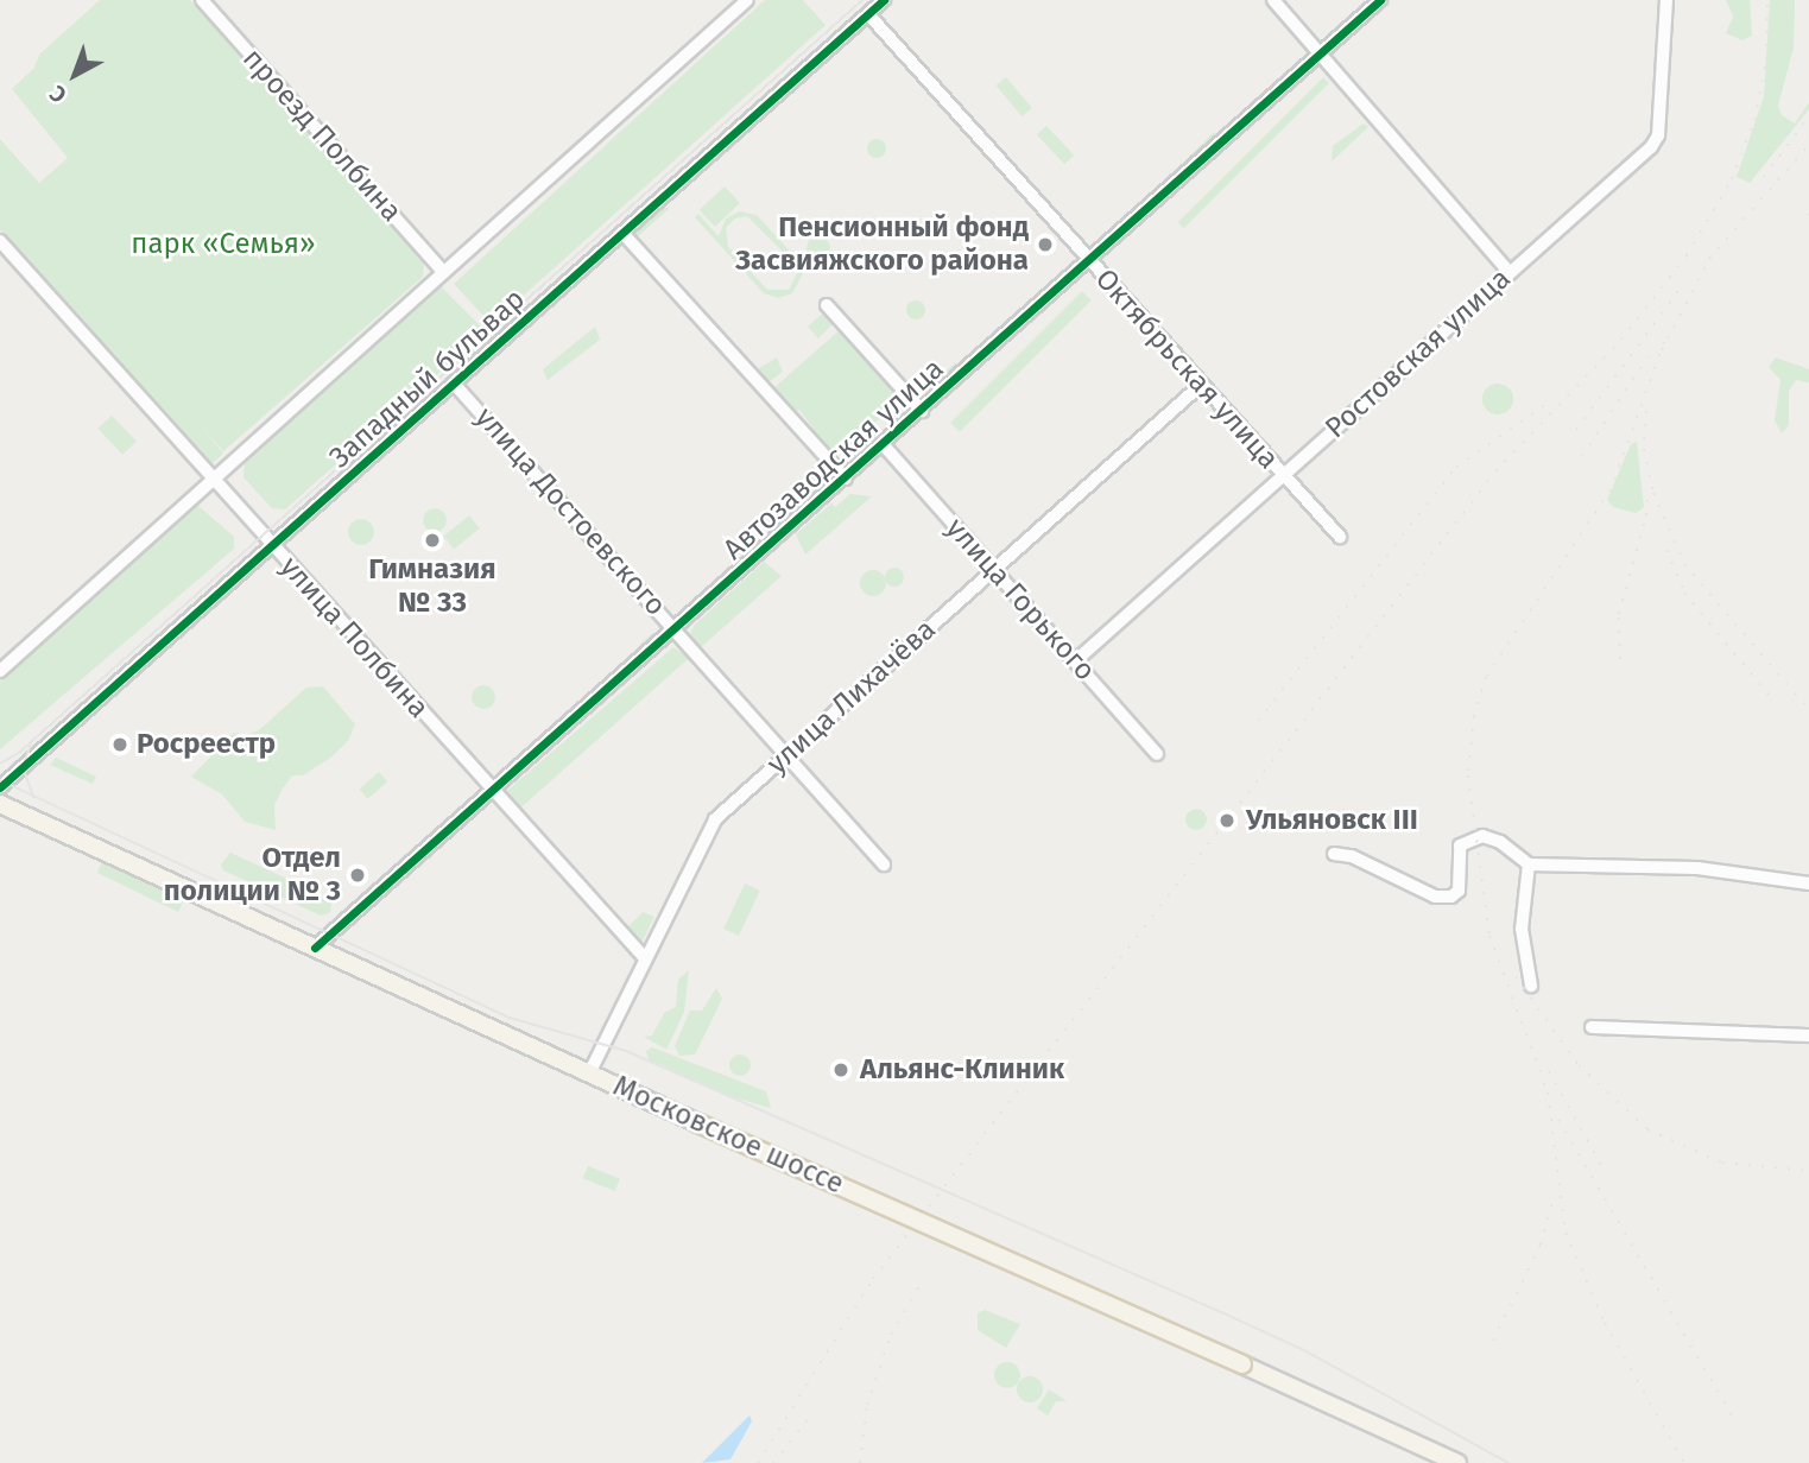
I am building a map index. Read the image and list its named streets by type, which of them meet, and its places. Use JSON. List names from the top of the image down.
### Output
{
  "streets": {
    "main road": ["Московское шоссе"],
    "street": [
      "проезд Полбина",
      "Ростовская улица",
      "Октябрьская улица",
      "Западный бульвар",
      "Автозаводская улица",
      "улица Достоевского",
      "улица Горького",
      "улица Полбина",
      "улица Лихачёва"
    ]
  },
  "crossings": [
    ["Ростовская улица", "Октябрьская улица"],
    ["Ростовская улица", "улица Горького"],
    ["Октябрьская улица", "Западный бульвар"],
    ["Октябрьская улица", "Автозаводская улица"],
    ["Октябрьская улица", "улица Лихачёва"],
    ["Западный бульвар", "улица Достоевского"],
    ["Западный бульвар", "улица Полбина"],
    ["Автозаводская улица", "улица Достоевского"],
    ["Автозаводская улица", "улица Горького"],
    ["Автозаводская улица", "улица Полбина"],
    ["Автозаводская улица", "Московское шоссе"],
    ["улица Достоевского", "улица Лихачёва"],
    ["улица Горького", "улица Лихачёва"],
    ["улица Полбина", "улица Лихачёва"],
    ["улица Лихачёва", "Московское шоссе"]
  ],
  "parks": ["парк «Семья»"],
  "places": [
    "Пенсионный фонд Засвияжского района",
    "Гимназия № 33",
    "Росреестр",
    "Ульяновск III",
    "Отдел полиции № 3",
    "Альянс-Клиник"
  ],
  "north": "bottom left"
}
